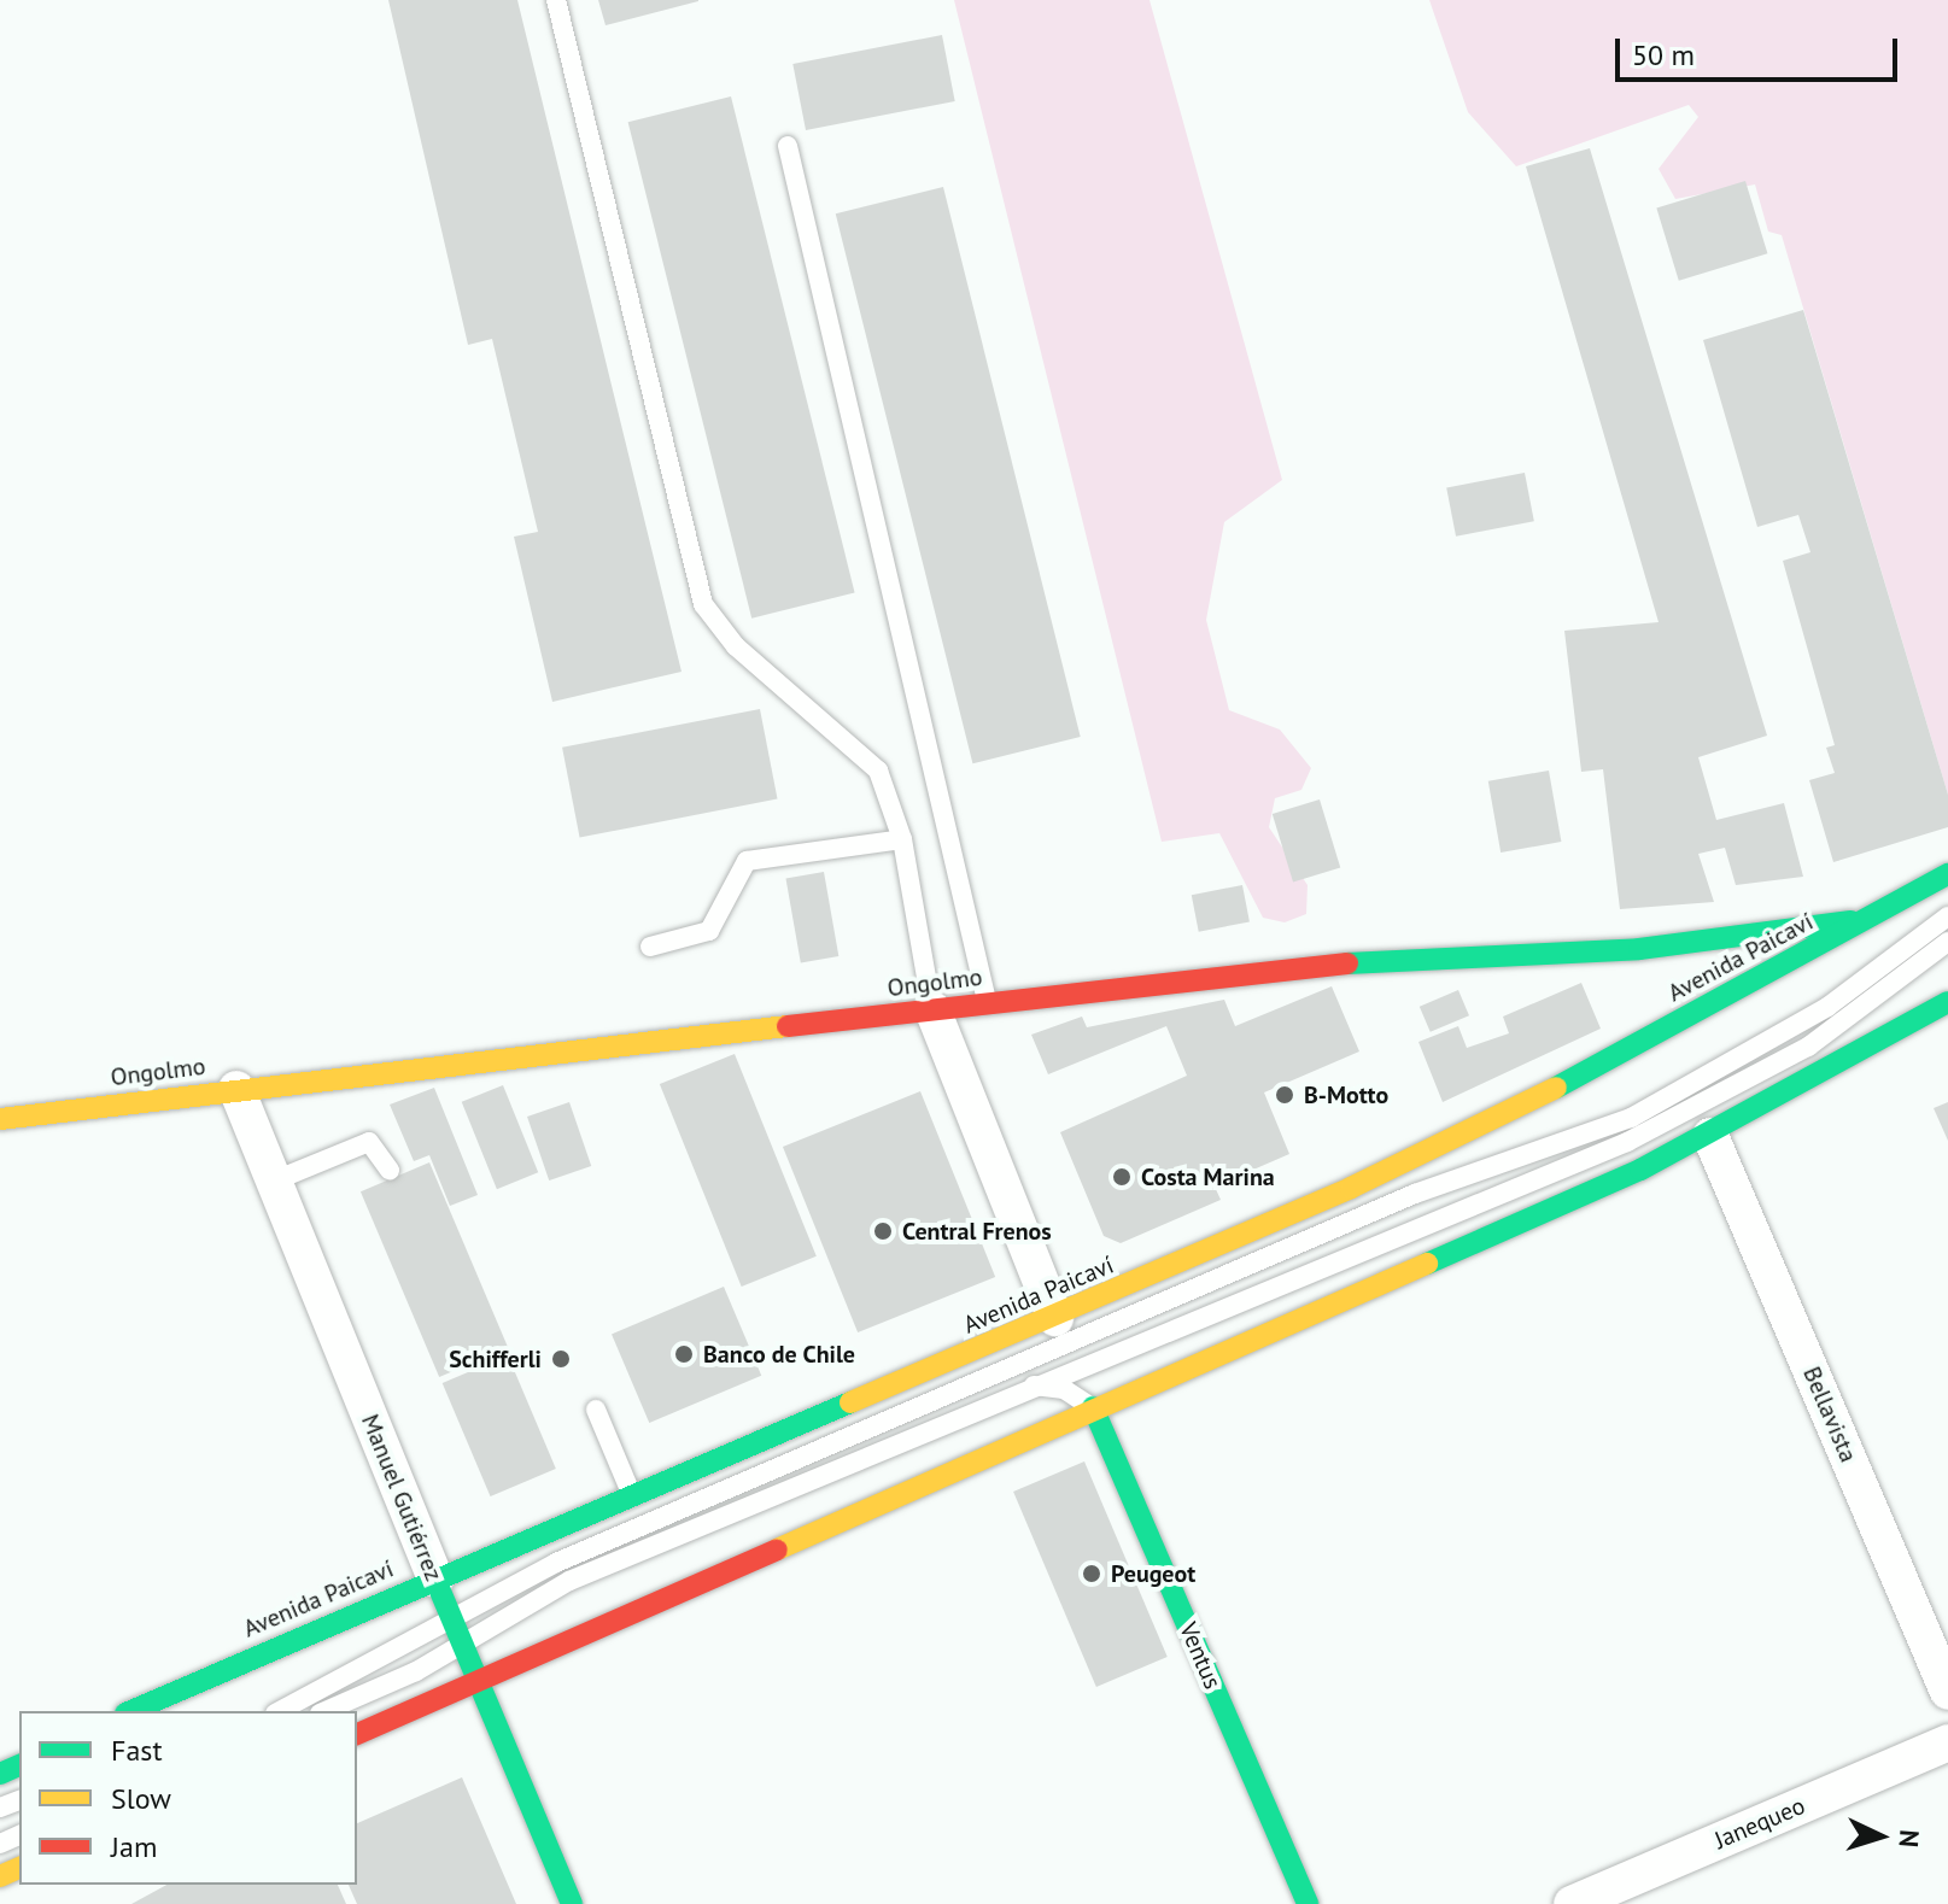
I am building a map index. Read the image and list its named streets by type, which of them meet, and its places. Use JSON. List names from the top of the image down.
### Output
{
  "streets": {
    "main road": [
      "Avenida Paicaví",
      "Ongolmo",
      "Manuel Gutiérrez",
      "Ventus"
    ],
    "street": ["Bellavista", "Janequeo"]
  },
  "crossings": [
    ["Avenida Paicaví", "Ongolmo"],
    ["Avenida Paicaví", "Manuel Gutiérrez"],
    ["Ongolmo", "Manuel Gutiérrez"]
  ],
  "places": [
    "B-Motto",
    "Costa Marina",
    "Central Frenos",
    "Banco de Chile",
    "Schifferli",
    "Peugeot"
  ],
  "legend": ["Fast", "Slow", "Jam"],
  "scale_bar": "50 m",
  "north": "right"
}
